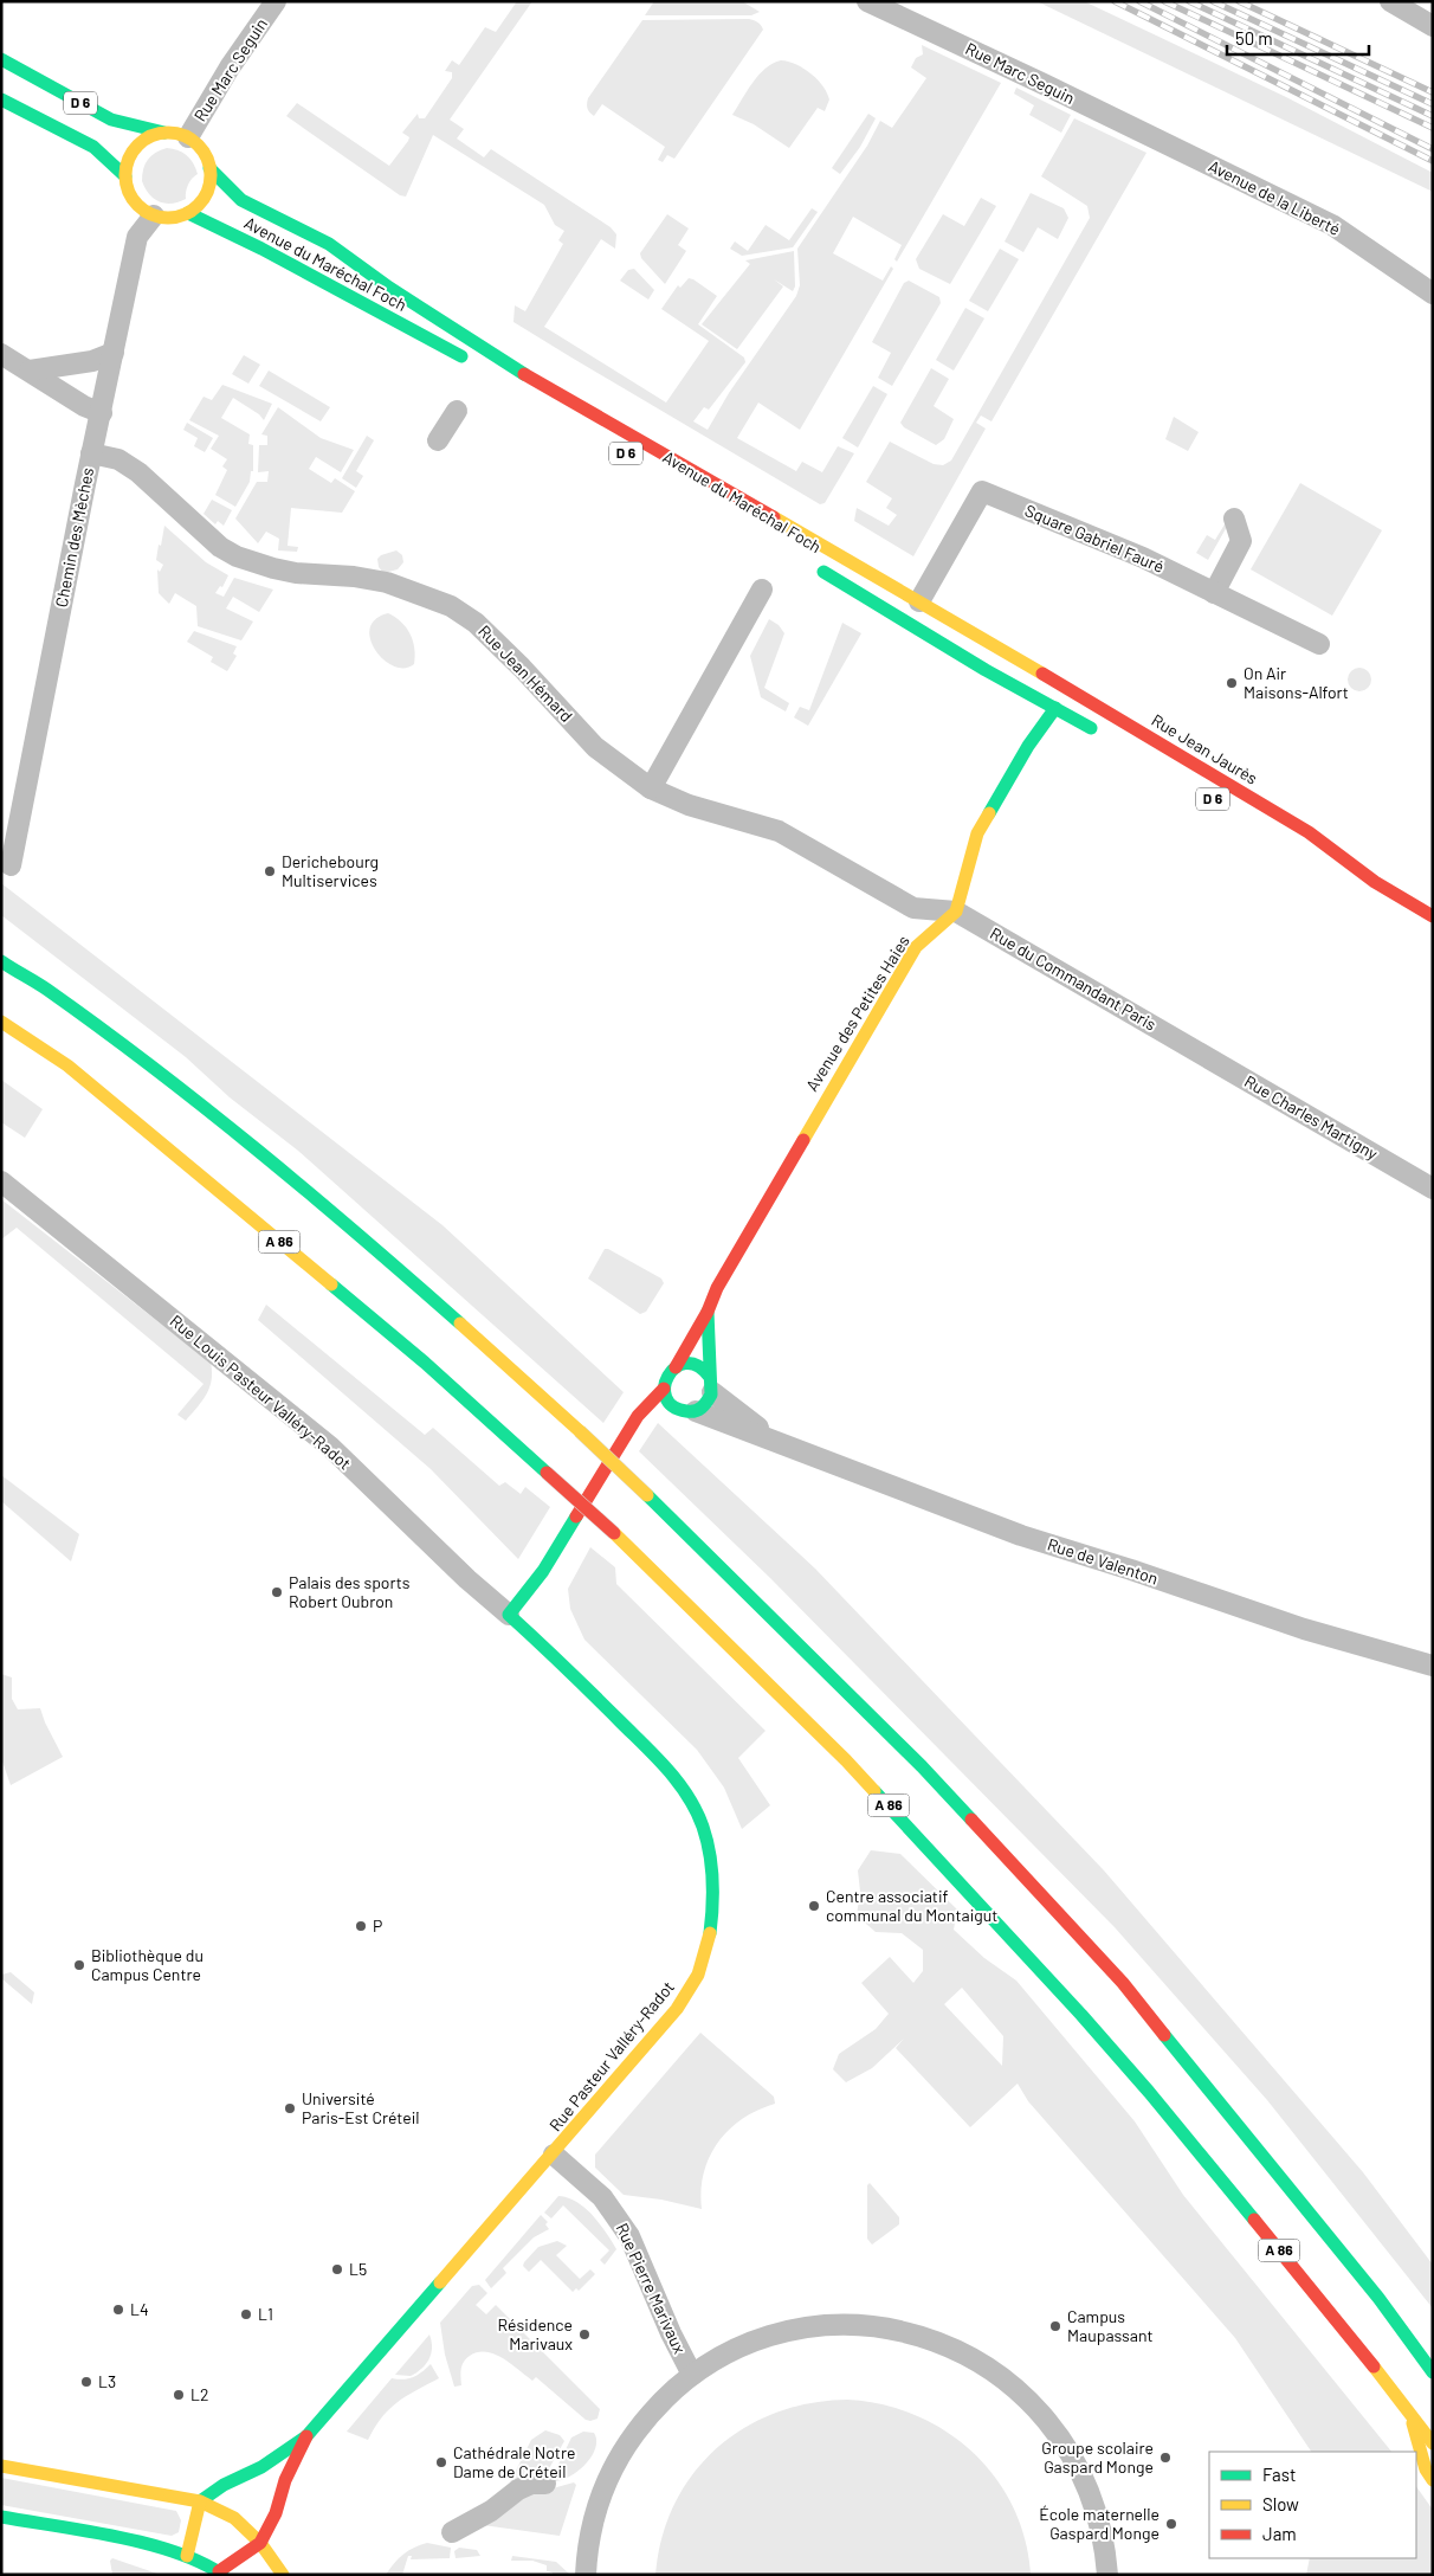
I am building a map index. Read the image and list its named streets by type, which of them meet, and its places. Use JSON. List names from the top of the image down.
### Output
{
  "streets": {
    "main road": [
      "D 6",
      "Avenue du Maréchal Foch",
      "Rue Jean Jaurès",
      "Avenue des Petites Haies",
      "A 86",
      "Rue Pasteur Valléry-Radot"
    ],
    "street": [
      "Rue Marc Seguin",
      "Avenue de la Liberté",
      "Chemin des Mèches",
      "Square Gabriel Fauré",
      "Rue Jean Hémard",
      "Rue du Commandant Paris",
      "Rue Charles Martigny",
      "Rue Louis Pasteur Valléry-Radot",
      "Rue de Valenton",
      "Rue Pierre Marivaux"
    ]
  },
  "crossings": [
    ["Rue Marc Seguin", "D 6"],
    ["Rue Marc Seguin", "Avenue de la Liberté"],
    ["Rue Marc Seguin", "Avenue du Maréchal Foch"],
    ["Rue Marc Seguin", "Chemin des Mèches"],
    ["D 6", "Avenue du Maréchal Foch"],
    ["D 6", "Chemin des Mèches"],
    ["Avenue du Maréchal Foch", "Chemin des Mèches"],
    ["Avenue du Maréchal Foch", "Square Gabriel Fauré"],
    ["Avenue du Maréchal Foch", "Rue Jean Jaurès"],
    ["Chemin des Mèches", "Rue Jean Hémard"],
    ["Rue Jean Hémard", "Rue du Commandant Paris"],
    ["Rue Jean Hémard", "Avenue des Petites Haies"],
    ["Rue du Commandant Paris", "Avenue des Petites Haies"],
    ["Rue du Commandant Paris", "Rue Charles Martigny"],
    ["Avenue des Petites Haies", "Rue Louis Pasteur Valléry-Radot"],
    ["Avenue des Petites Haies", "Rue de Valenton"],
    ["Avenue des Petites Haies", "Rue Pasteur Valléry-Radot"],
    ["Rue Louis Pasteur Valléry-Radot", "Rue Pasteur Valléry-Radot"],
    ["Rue Pasteur Valléry-Radot", "Rue Pierre Marivaux"]
  ],
  "places": [
    "On Air Maisons-Alfort",
    "Derichebourg Multiservices",
    "Palais des sports Robert Oubron",
    "Centre associatif communal du Montaigut",
    "P",
    "Bibliothèque du Campus Centre",
    "Université Paris-Est Créteil",
    "L5",
    "L4",
    "L1",
    "Campus Maupassant",
    "Résidence Marivaux",
    "L3",
    "L2",
    "Groupe scolaire Gaspard Monge",
    "Cathédrale Notre Dame de Créteil",
    "École maternelle Gaspard Monge"
  ],
  "legend": ["Fast", "Slow", "Jam"],
  "scale_bar": "50 m"
}
